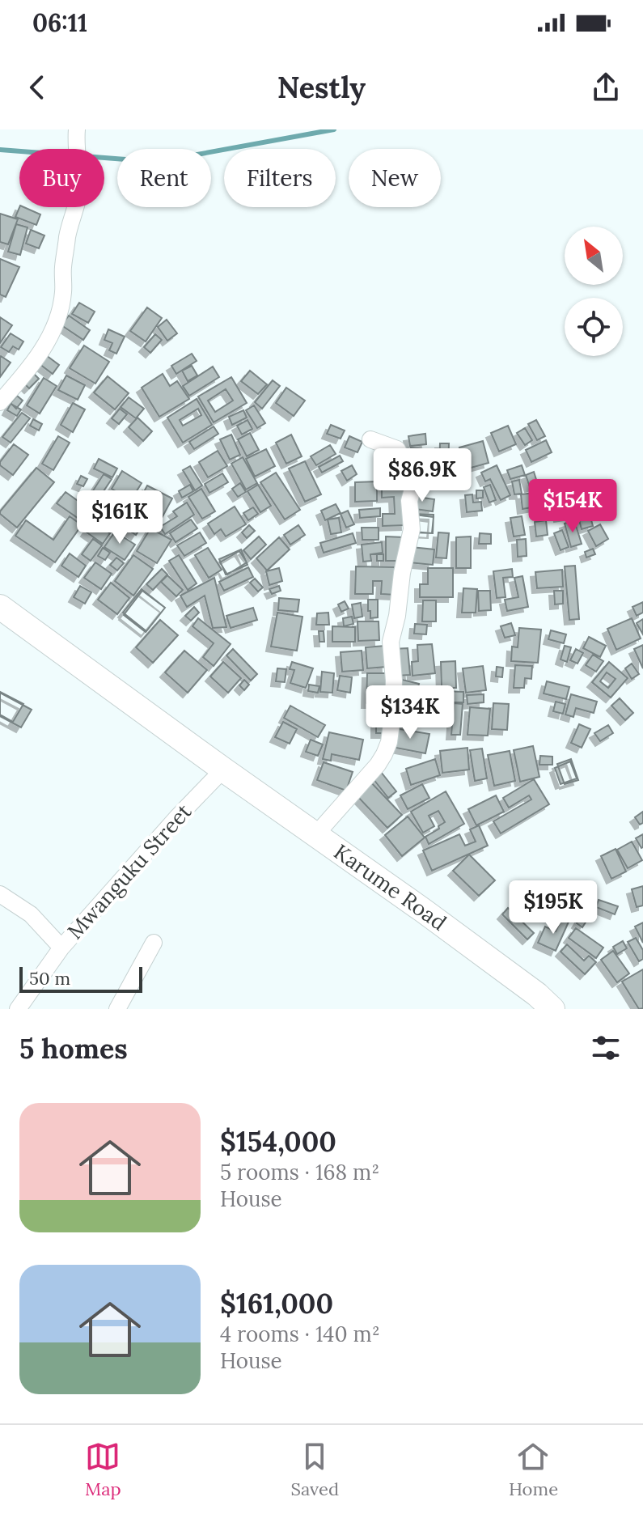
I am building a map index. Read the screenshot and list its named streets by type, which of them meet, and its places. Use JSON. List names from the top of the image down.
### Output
{
  "streets": {
    "highway": ["Karume Road"],
    "street": ["Mwanguku Street"]
  },
  "crossings": [
    ["Mwanguku Street", "Karume Road"]
  ],
  "scale_bar": "50 m",
  "north": "top left",
  "page": {
    "status": "06:11",
    "header": "Nestly",
    "chip": [
      "Buy",
      "Rent",
      "Filters",
      "New"
    ],
    "price": [
      "$86.9K",
      "$154K",
      "$161K",
      "$134K",
      "$195K"
    ],
    "scale": "50 m",
    "heading": "5 homes",
    "list": [
      {
        "name": "$154,000",
        "note": "5 rooms · 168 m² · House"
      },
      {
        "name": "$161,000",
        "note": "4 rooms · 140 m² · House"
      }
    ],
    "tabs": ["Map", "Saved", "Home"]
  }
}
